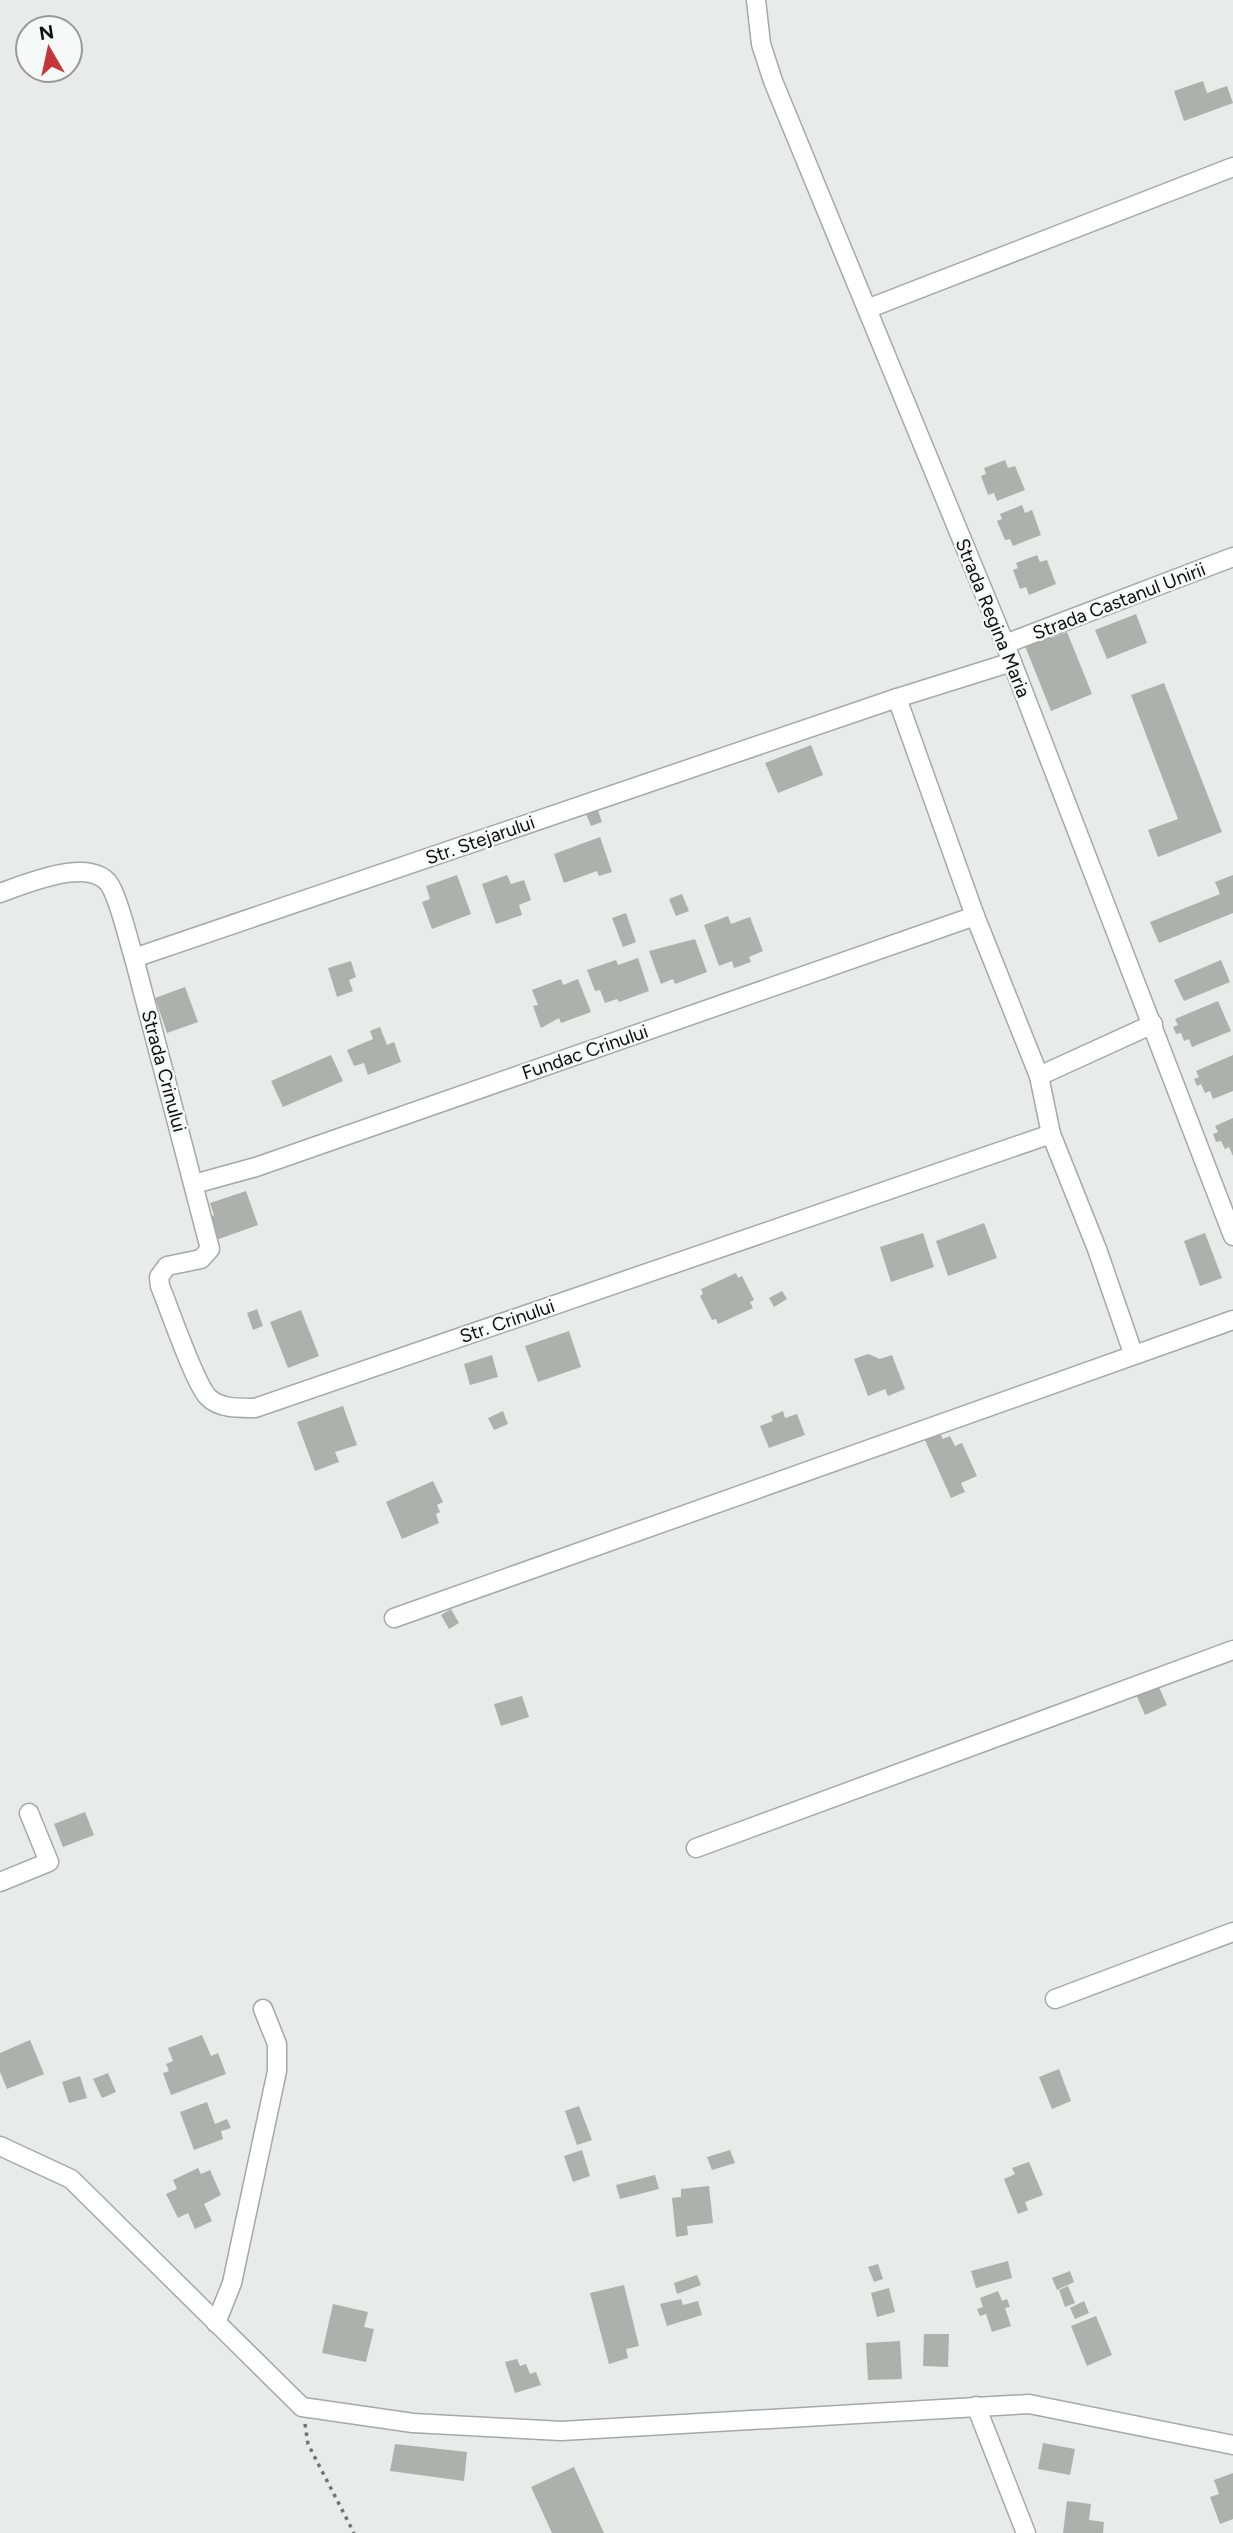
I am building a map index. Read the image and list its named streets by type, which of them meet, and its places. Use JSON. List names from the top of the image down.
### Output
{
  "streets": {
    "street": [
      "Strada Castanul Unirii",
      "Strada Regina Maria",
      "Str. Stejarului",
      "Fundac Crinului",
      "Strada Crinului",
      "Str. Crinului"
    ]
  },
  "crossings": [
    ["Strada Castanul Unirii", "Strada Regina Maria"],
    ["Strada Regina Maria", "Str. Stejarului"],
    ["Str. Stejarului", "Strada Crinului"],
    ["Fundac Crinului", "Strada Crinului"],
    ["Fundac Crinului", "Str. Crinului"],
    ["Strada Crinului", "Str. Crinului"]
  ],
  "north": "top"
}
